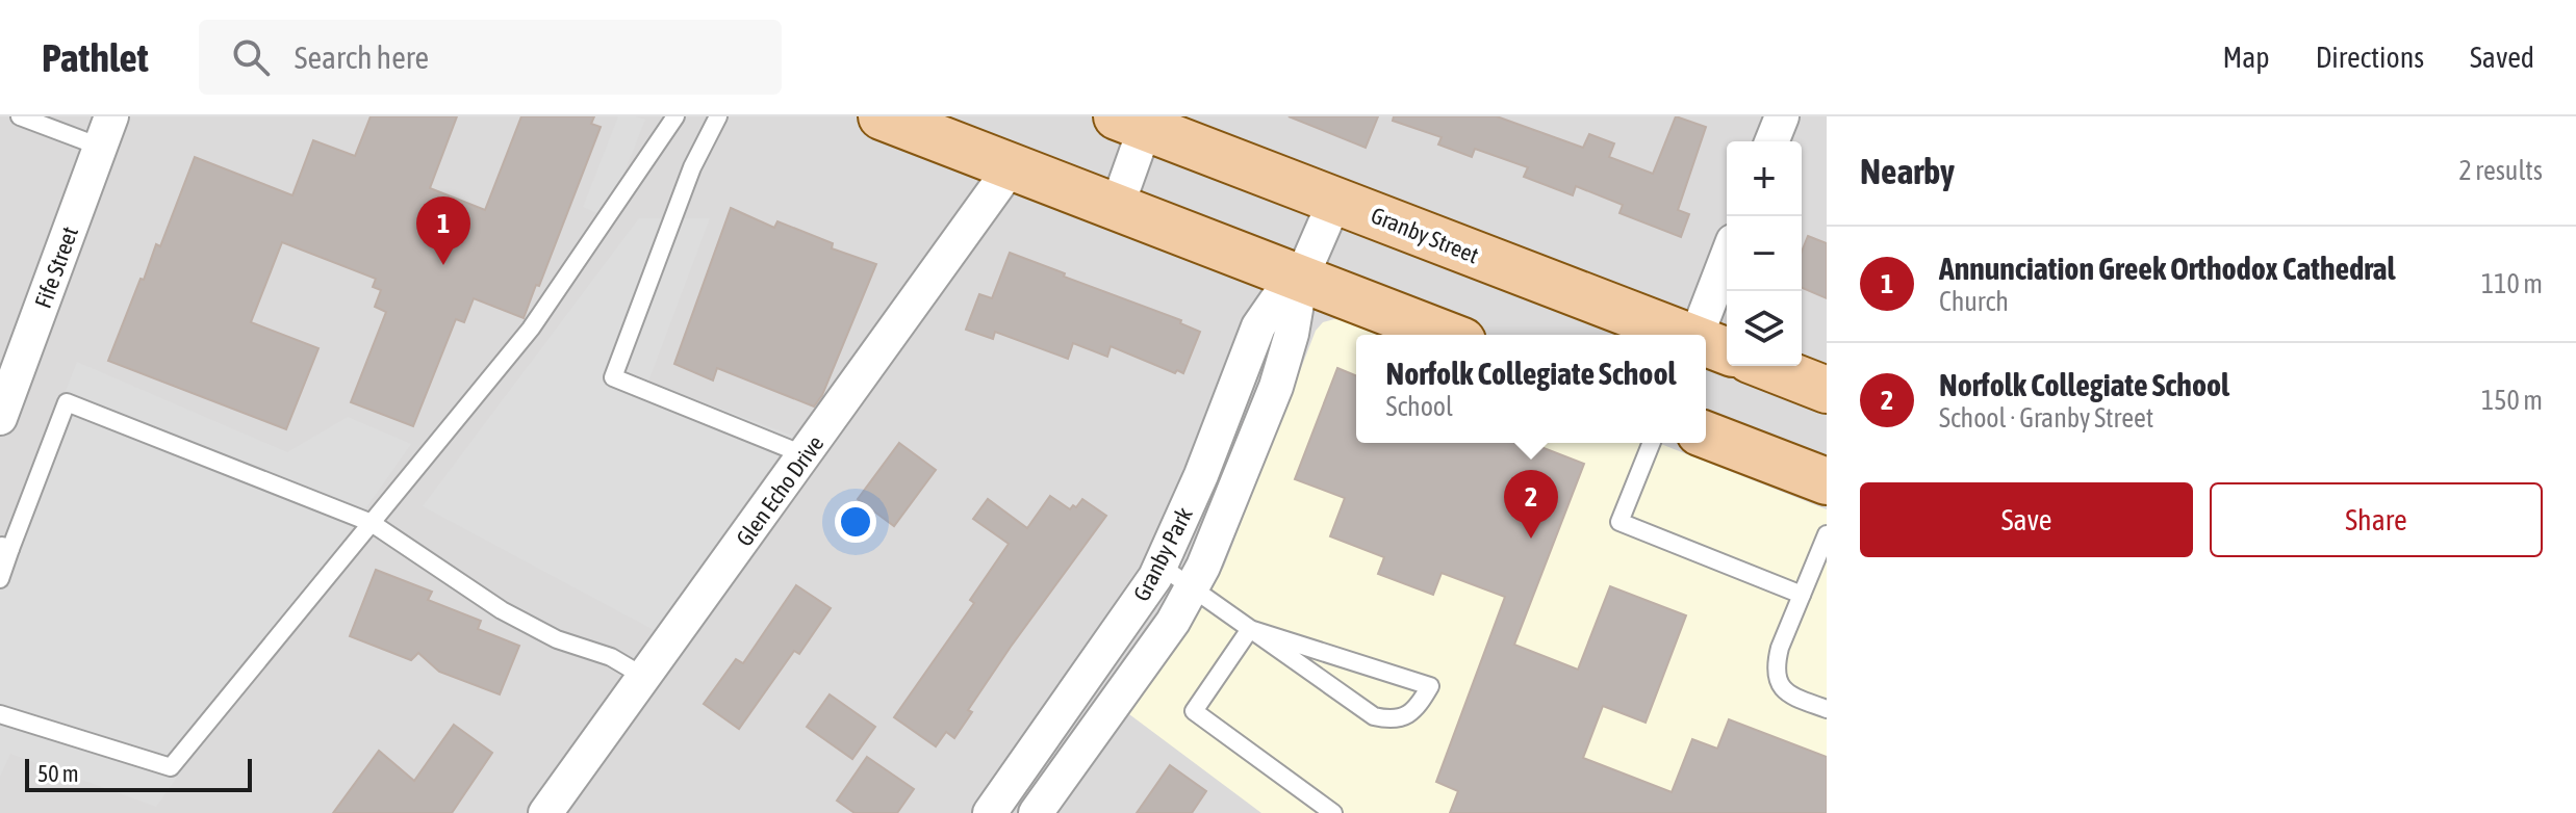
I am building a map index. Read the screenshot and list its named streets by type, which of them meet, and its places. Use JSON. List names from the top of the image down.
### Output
{
  "streets": {
    "main road": ["Granby Street"],
    "street": ["Fife Street", "Glen Echo Drive", "Granby Park"]
  },
  "crossings": [
    ["Granby Street", "Granby Park"]
  ],
  "scale_bar": "50 m",
  "page": {
    "header": "Pathlet",
    "search": "Search here",
    "nav": ["Map", "Directions", "Saved"],
    "heading": ["Nearby", "2 results"],
    "map_buttons": ["+", "−"],
    "pins": ["1", "2"],
    "list": [
      {
        "mark": "1",
        "name": "Annunciation Greek Orthodox Cathedral",
        "note": "Church",
        "value": "110 m"
      },
      {
        "mark": "2",
        "name": "Norfolk Collegiate School",
        "note": "School · Granby Street",
        "value": "150 m"
      }
    ],
    "popup": ["Norfolk Collegiate School", "School"],
    "buttons": ["Save", "Share"],
    "scale": "50 m"
  }
}
